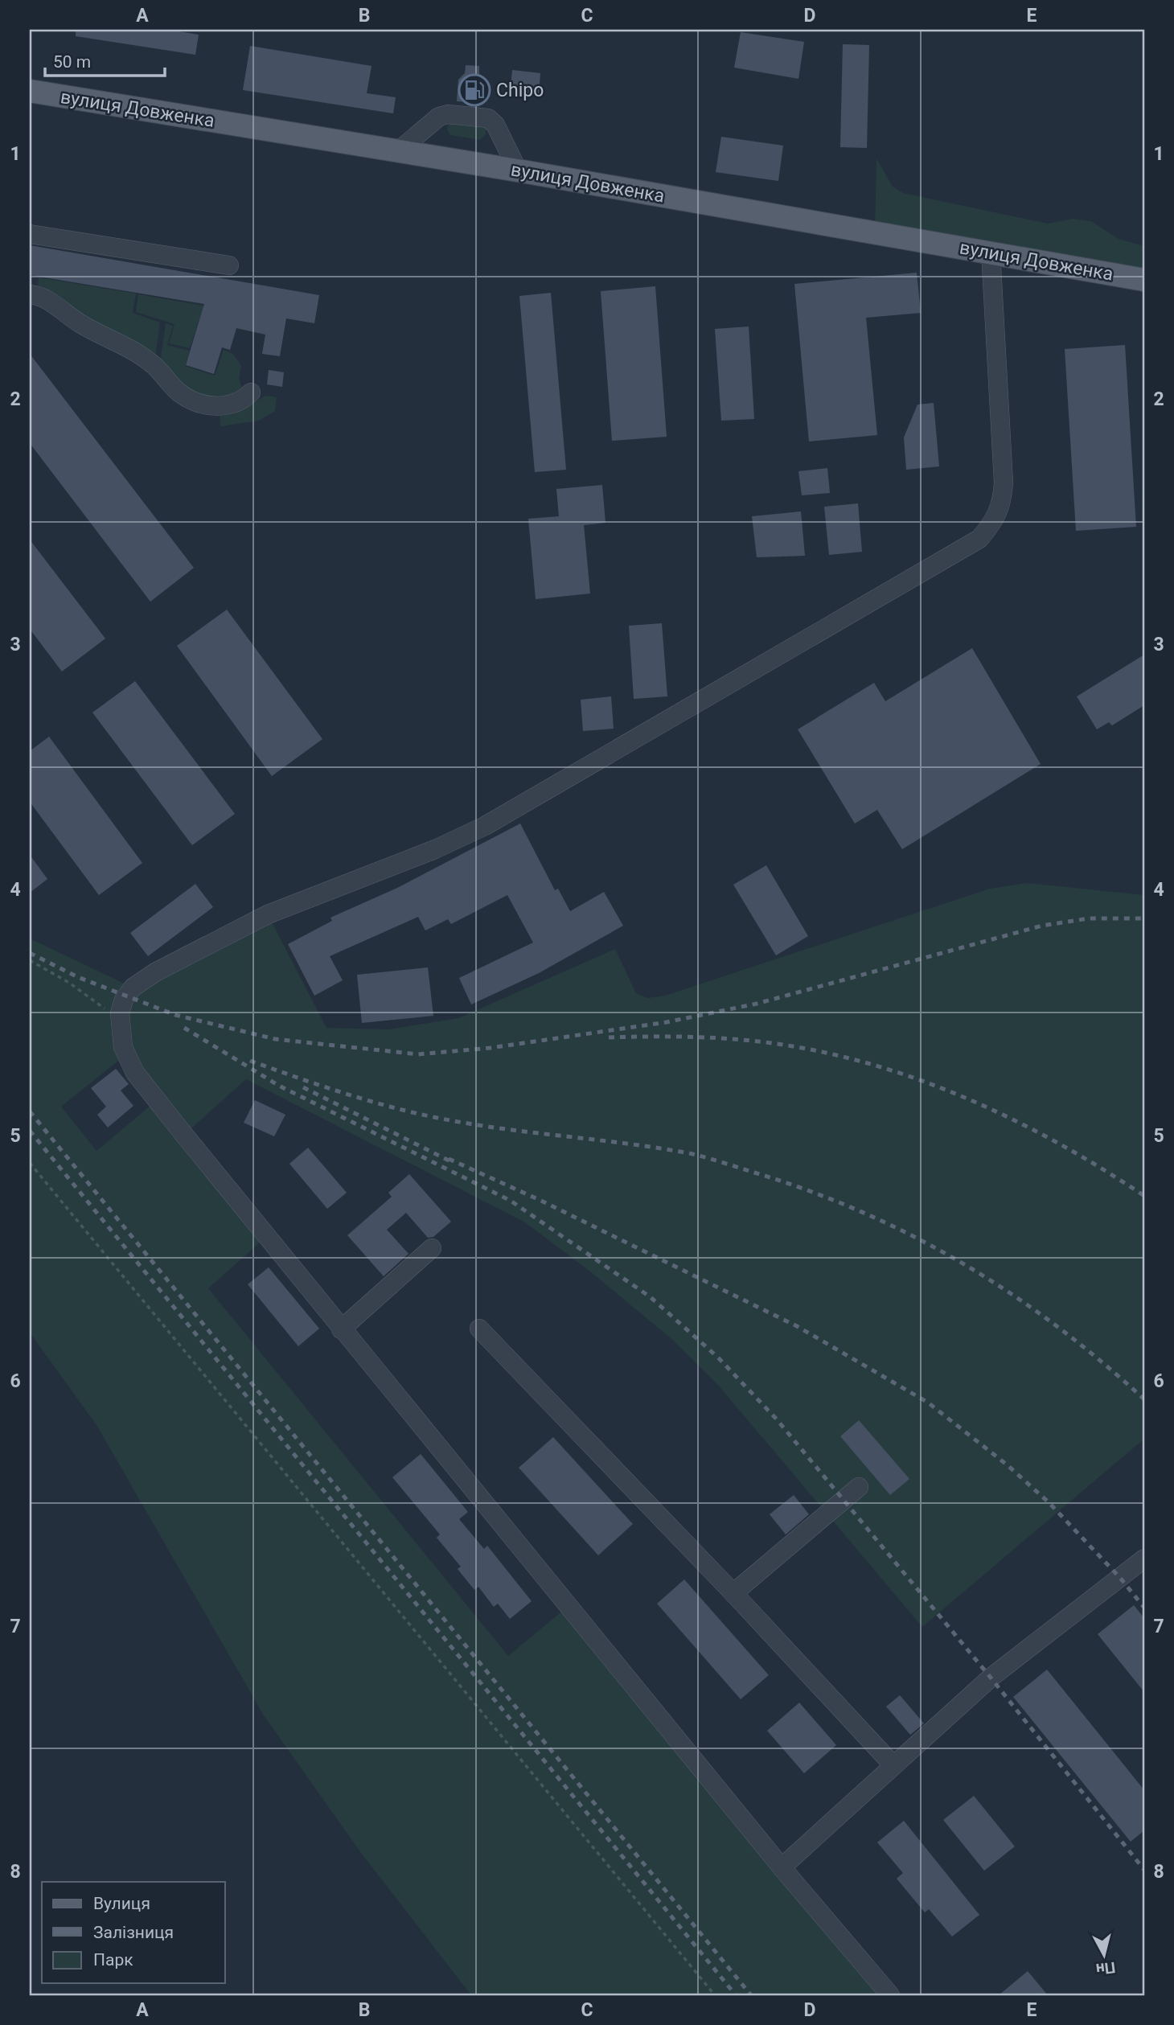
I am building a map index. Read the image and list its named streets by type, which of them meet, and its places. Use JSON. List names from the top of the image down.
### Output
{
  "streets": {
    "main road": ["вулиця Довженка"]
  },
  "places": {
    "fuel station": ["Chipo"]
  },
  "legend": ["Вулиця", "Залізниця", "Парк"],
  "scale_bar": "50 m",
  "north": "bottom",
  "grid": {
    "columns": [
      "A",
      "B",
      "C",
      "D",
      "E"
    ],
    "rows": [
      "1",
      "2",
      "3",
      "4",
      "5",
      "6",
      "7",
      "8"
    ]
  }
}
